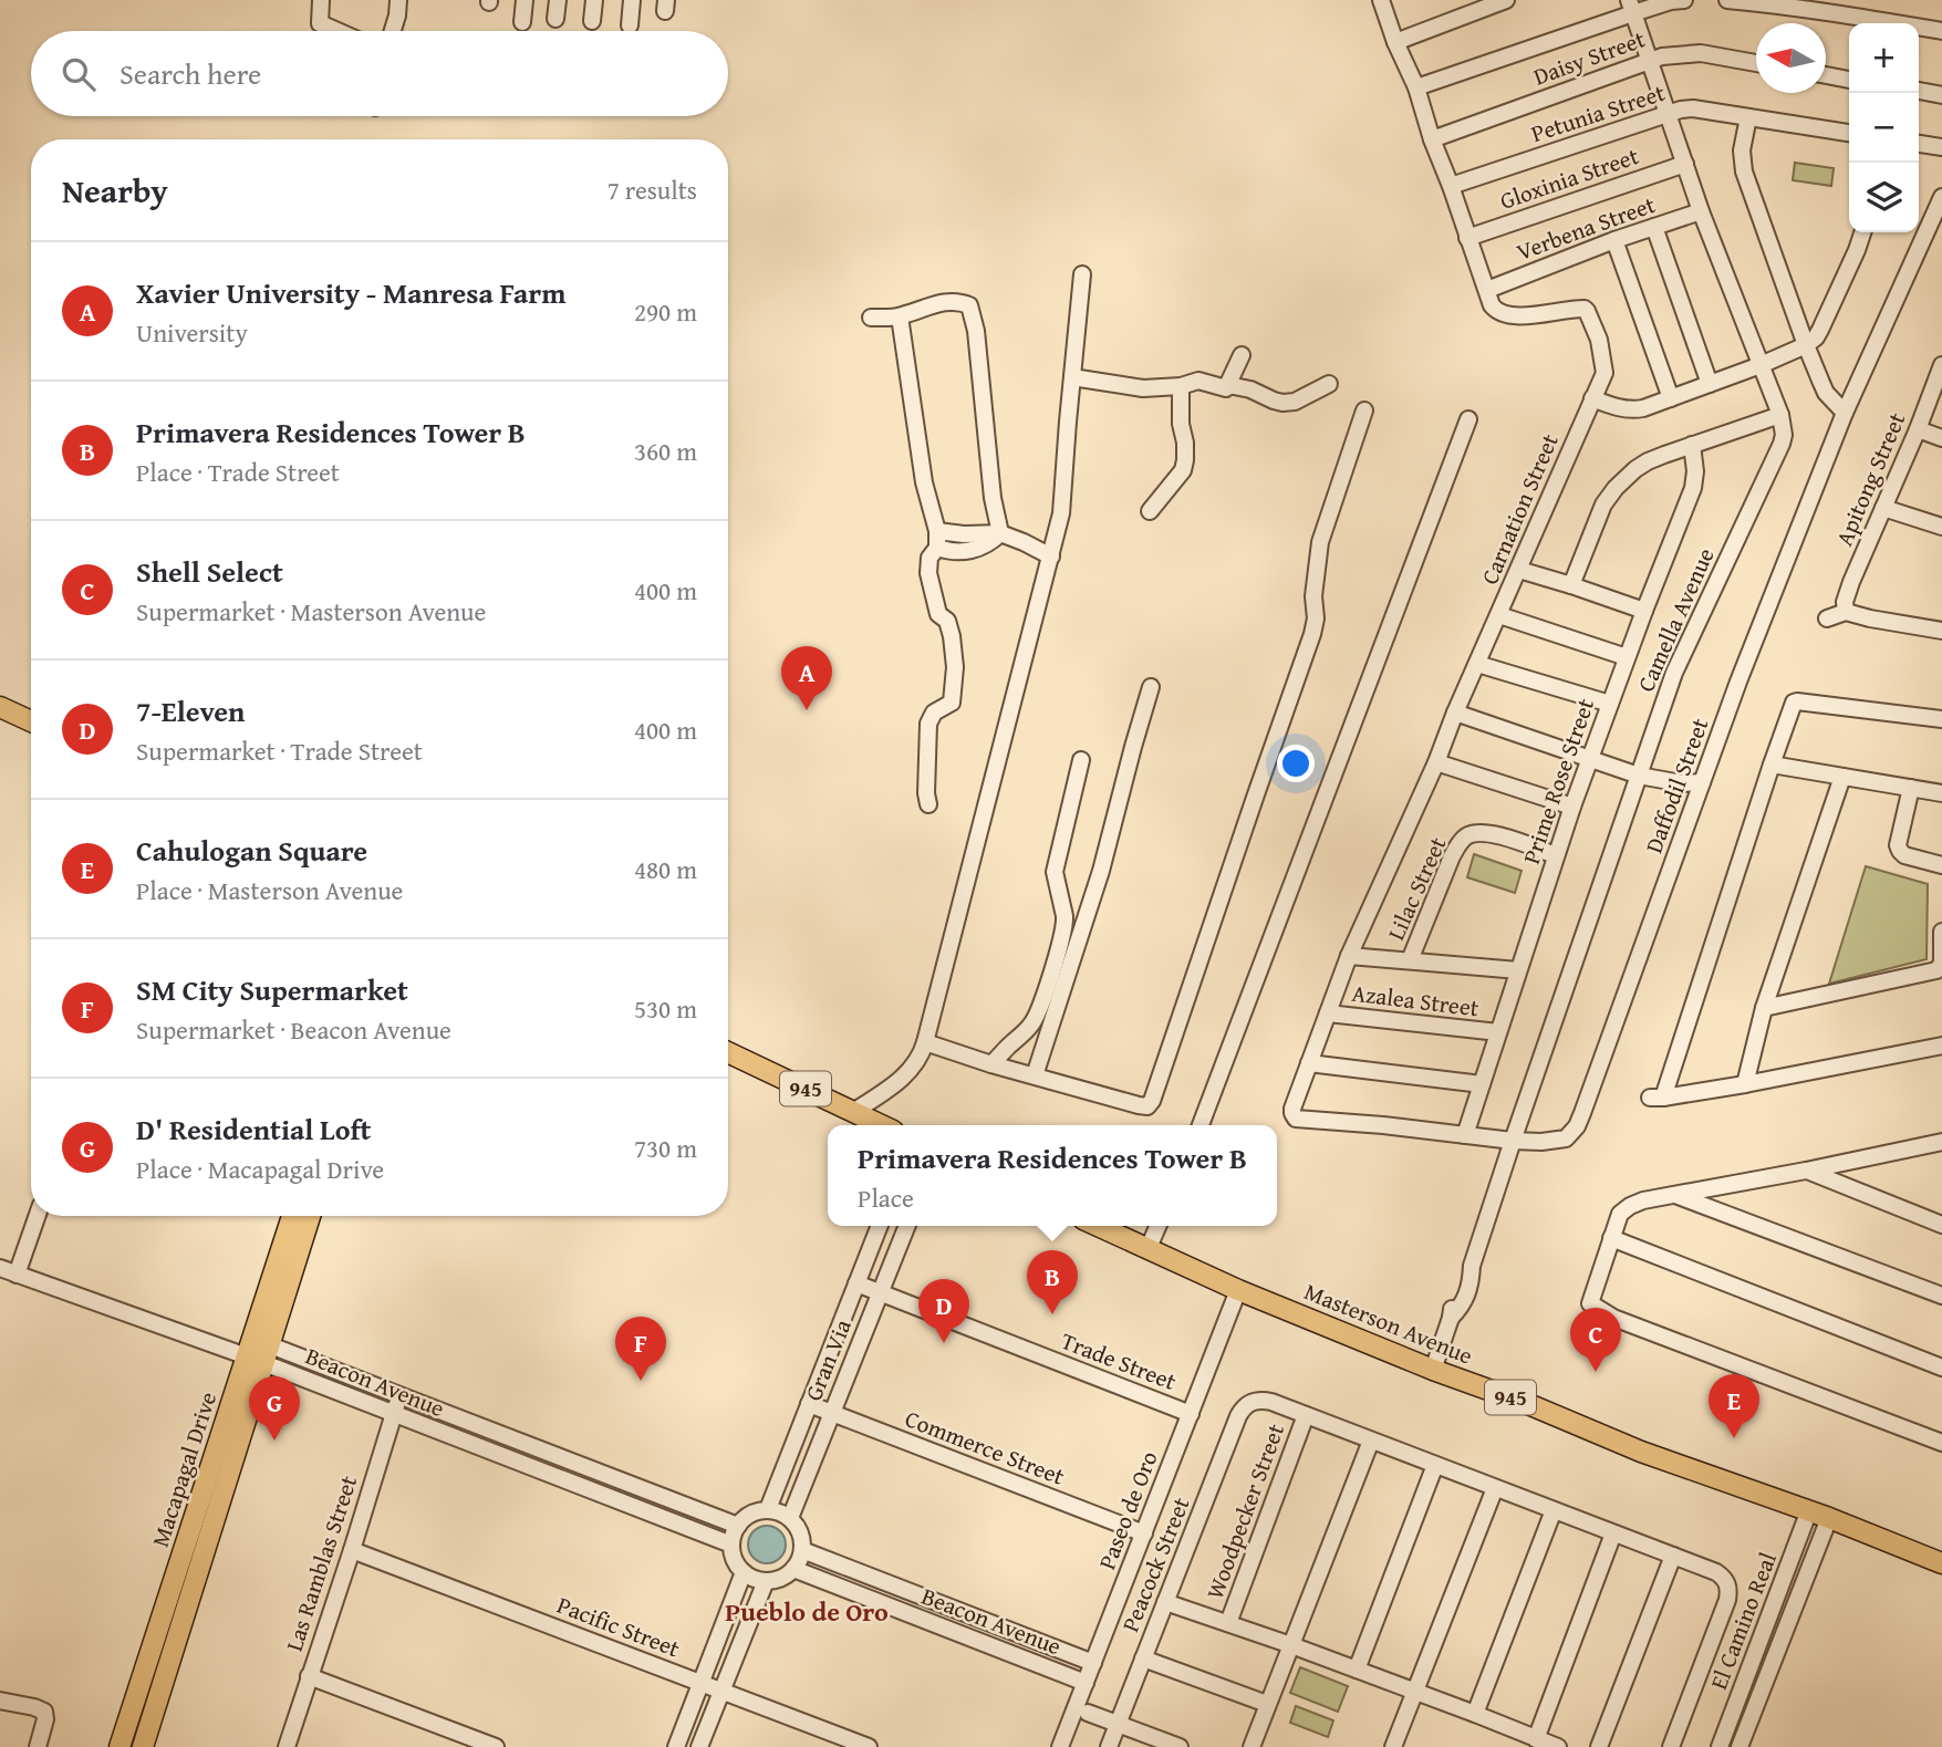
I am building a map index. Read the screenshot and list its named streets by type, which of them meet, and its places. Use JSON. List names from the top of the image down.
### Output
{
  "streets": {
    "main road": ["945", "Masterson Avenue", "Macapagal Drive"],
    "street": [
      "Daisy Street",
      "Petunia Street",
      "Gloxinia Street",
      "Verbena Street",
      "Apitong Street",
      "Carnation Street",
      "Camella Avenue",
      "Prime Rose Street",
      "Daffodil Street",
      "Lilac Street",
      "Azalea Street",
      "Gran Via",
      "Trade Street",
      "Beacon Avenue",
      "Commerce Street",
      "Paseo de Oro",
      "Woodpecker Street",
      "Las Ramblas Street",
      "Peacock Street",
      "El Camino Real",
      "Pacific Street"
    ]
  },
  "crossings": [
    ["Daisy Street", "Carnation Street"],
    ["Daisy Street", "Camella Avenue"],
    ["Petunia Street", "Carnation Street"],
    ["Petunia Street", "Camella Avenue"],
    ["Gloxinia Street", "Carnation Street"],
    ["Gloxinia Street", "Camella Avenue"],
    ["Verbena Street", "Carnation Street"],
    ["Verbena Street", "Camella Avenue"],
    ["Carnation Street", "Daffodil Street"],
    ["Carnation Street", "Azalea Street"],
    ["Camella Avenue", "Daffodil Street"],
    ["Camella Avenue", "Masterson Avenue"],
    ["Prime Rose Street", "Daffodil Street"],
    ["Prime Rose Street", "Lilac Street"],
    ["Prime Rose Street", "Azalea Street"],
    ["Masterson Avenue", "Paseo de Oro"],
    ["Masterson Avenue", "El Camino Real"],
    ["Gran Via", "Trade Street"],
    ["Gran Via", "Beacon Avenue"],
    ["Gran Via", "Commerce Street"],
    ["Trade Street", "Paseo de Oro"],
    ["Beacon Avenue", "Macapagal Drive"],
    ["Beacon Avenue", "Paseo de Oro"],
    ["Beacon Avenue", "Las Ramblas Street"],
    ["Commerce Street", "Paseo de Oro"],
    ["Woodpecker Street", "Peacock Street"],
    ["Las Ramblas Street", "Pacific Street"]
  ],
  "districts": ["Pueblo de Oro"],
  "north": "left",
  "page": {
    "map_buttons": ["+", "−"],
    "search": "Search here",
    "heading": ["Nearby", "7 results"],
    "list": [
      {
        "mark": "A",
        "name": "Xavier University - Manresa Farm",
        "note": "University",
        "value": "290 m"
      },
      {
        "mark": "B",
        "name": "Primavera Residences Tower B",
        "note": "Place · Trade Street",
        "value": "360 m"
      },
      {
        "mark": "C",
        "name": "Shell Select",
        "note": "Supermarket · Masterson Avenue",
        "value": "400 m"
      },
      {
        "mark": "D",
        "name": "7-Eleven",
        "note": "Supermarket · Trade Street",
        "value": "400 m"
      },
      {
        "mark": "E",
        "name": "Cahulogan Square",
        "note": "Place · Masterson Avenue",
        "value": "480 m"
      },
      {
        "mark": "F",
        "name": "SM City Supermarket",
        "note": "Supermarket · Beacon Avenue",
        "value": "530 m"
      },
      {
        "mark": "G",
        "name": "D' Residential Loft",
        "note": "Place · Macapagal Drive",
        "value": "730 m"
      }
    ],
    "pins": [
      "A",
      "B",
      "D",
      "C",
      "F",
      "E",
      "G"
    ],
    "popup": ["Primavera Residences Tower B", "Place"]
  }
}
